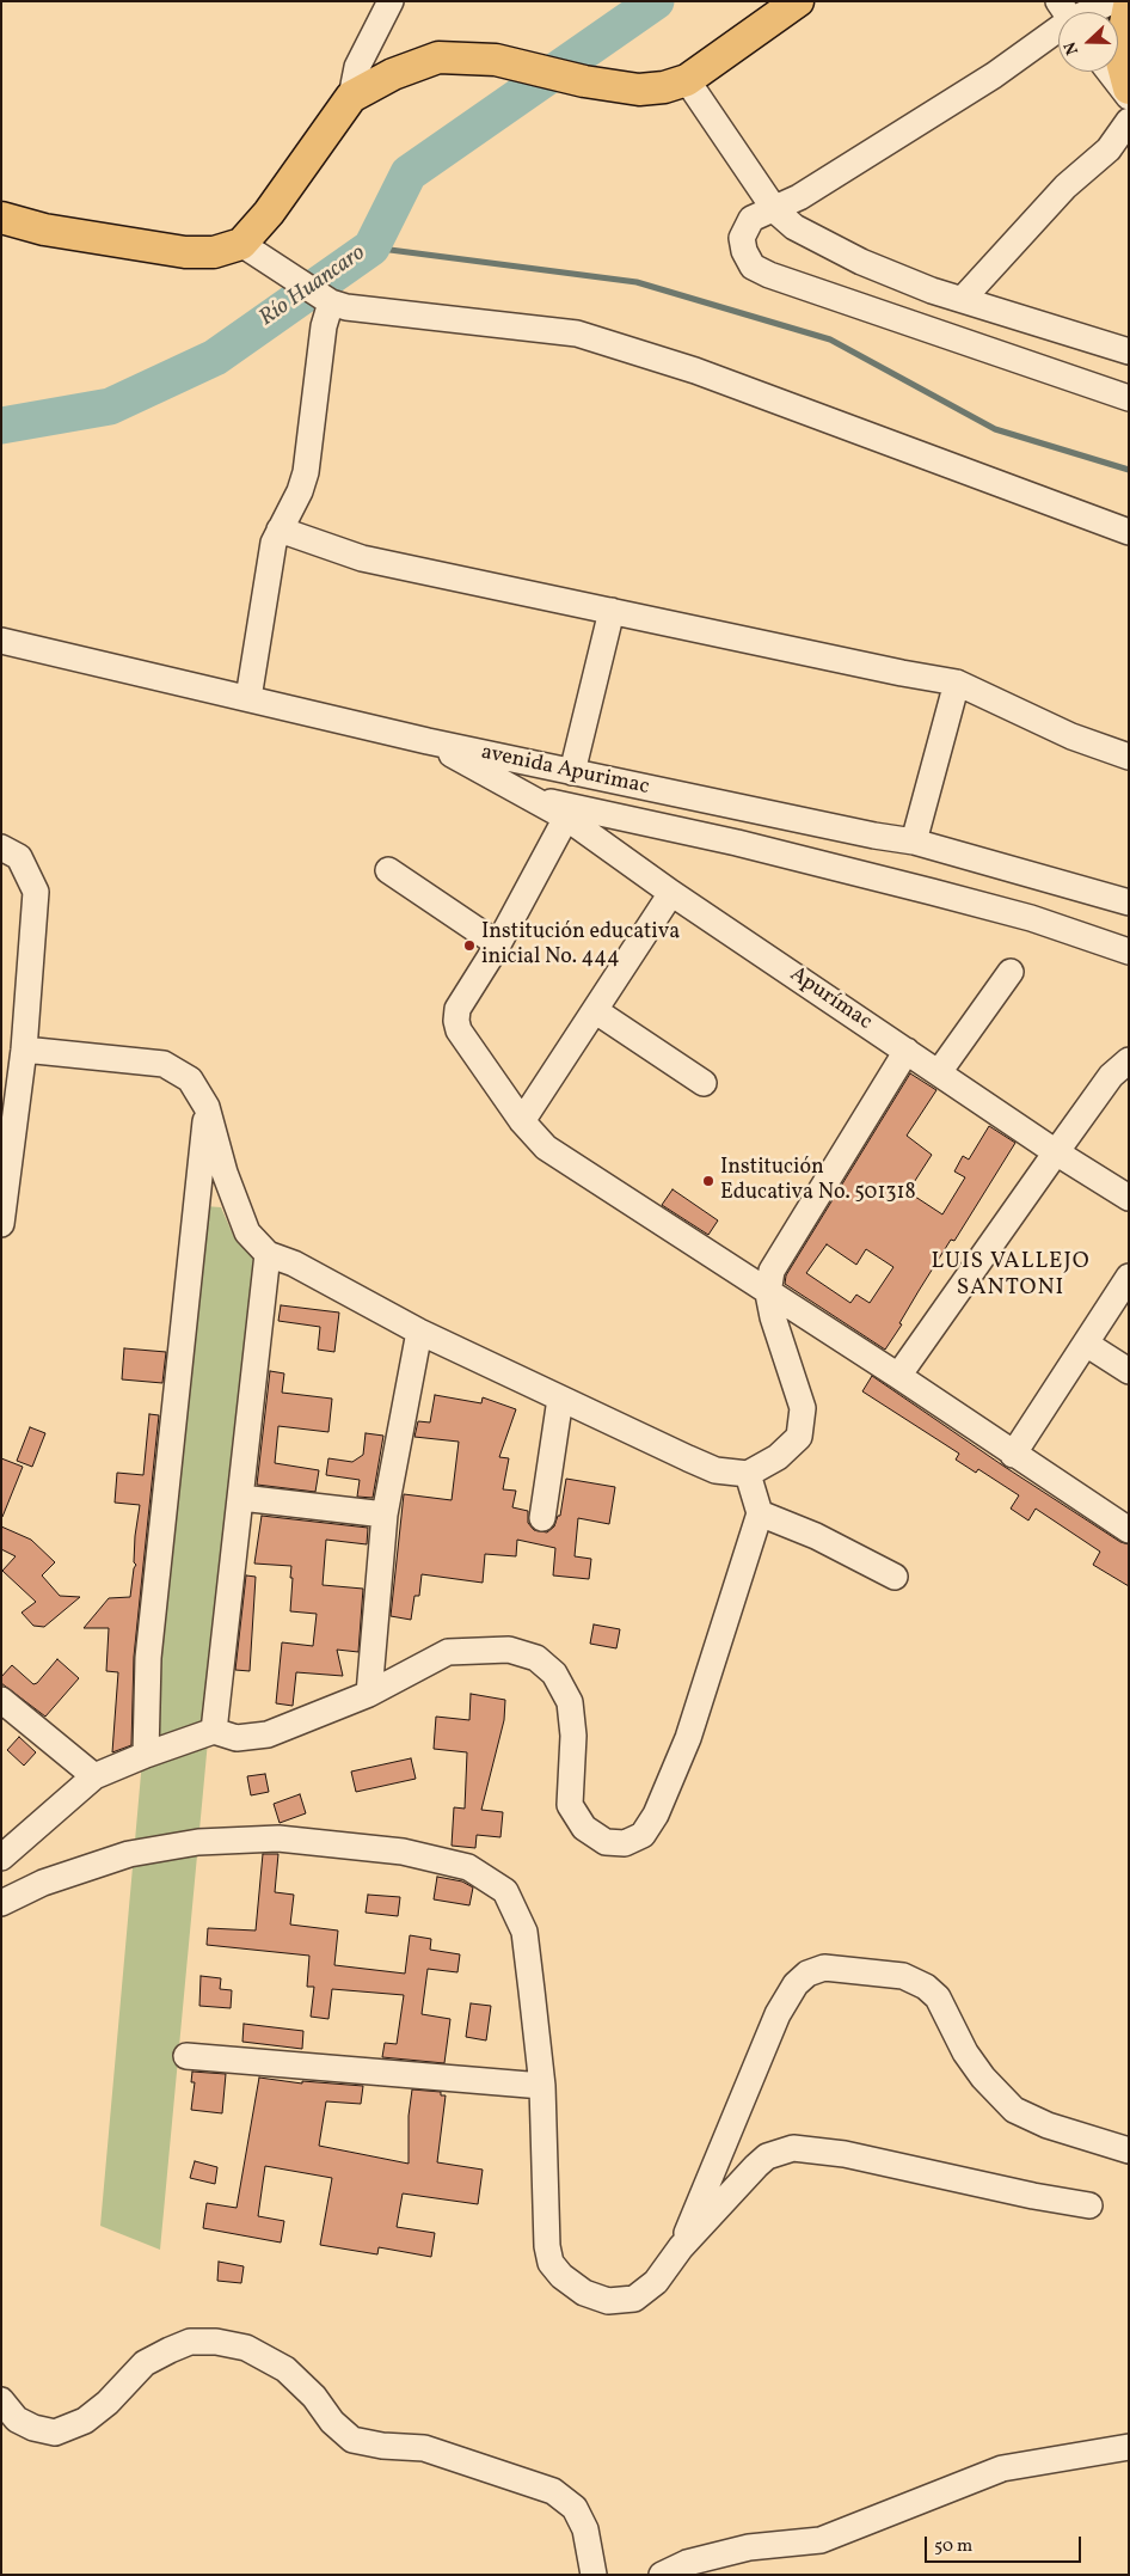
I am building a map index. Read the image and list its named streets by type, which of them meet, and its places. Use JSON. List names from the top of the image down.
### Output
{
  "streets": {
    "street": ["avenida Apurimac", "Apurímac"]
  },
  "crossings": [
    ["avenida Apurimac", "Apurímac"]
  ],
  "districts": ["LUIS VALLEJO SANTONI"],
  "water": ["Río Huancaro"],
  "places": ["Institución educativa inicial No. 444", "Institución Educativa No. 501318"],
  "scale_bar": "50 m",
  "north": "left"
}
